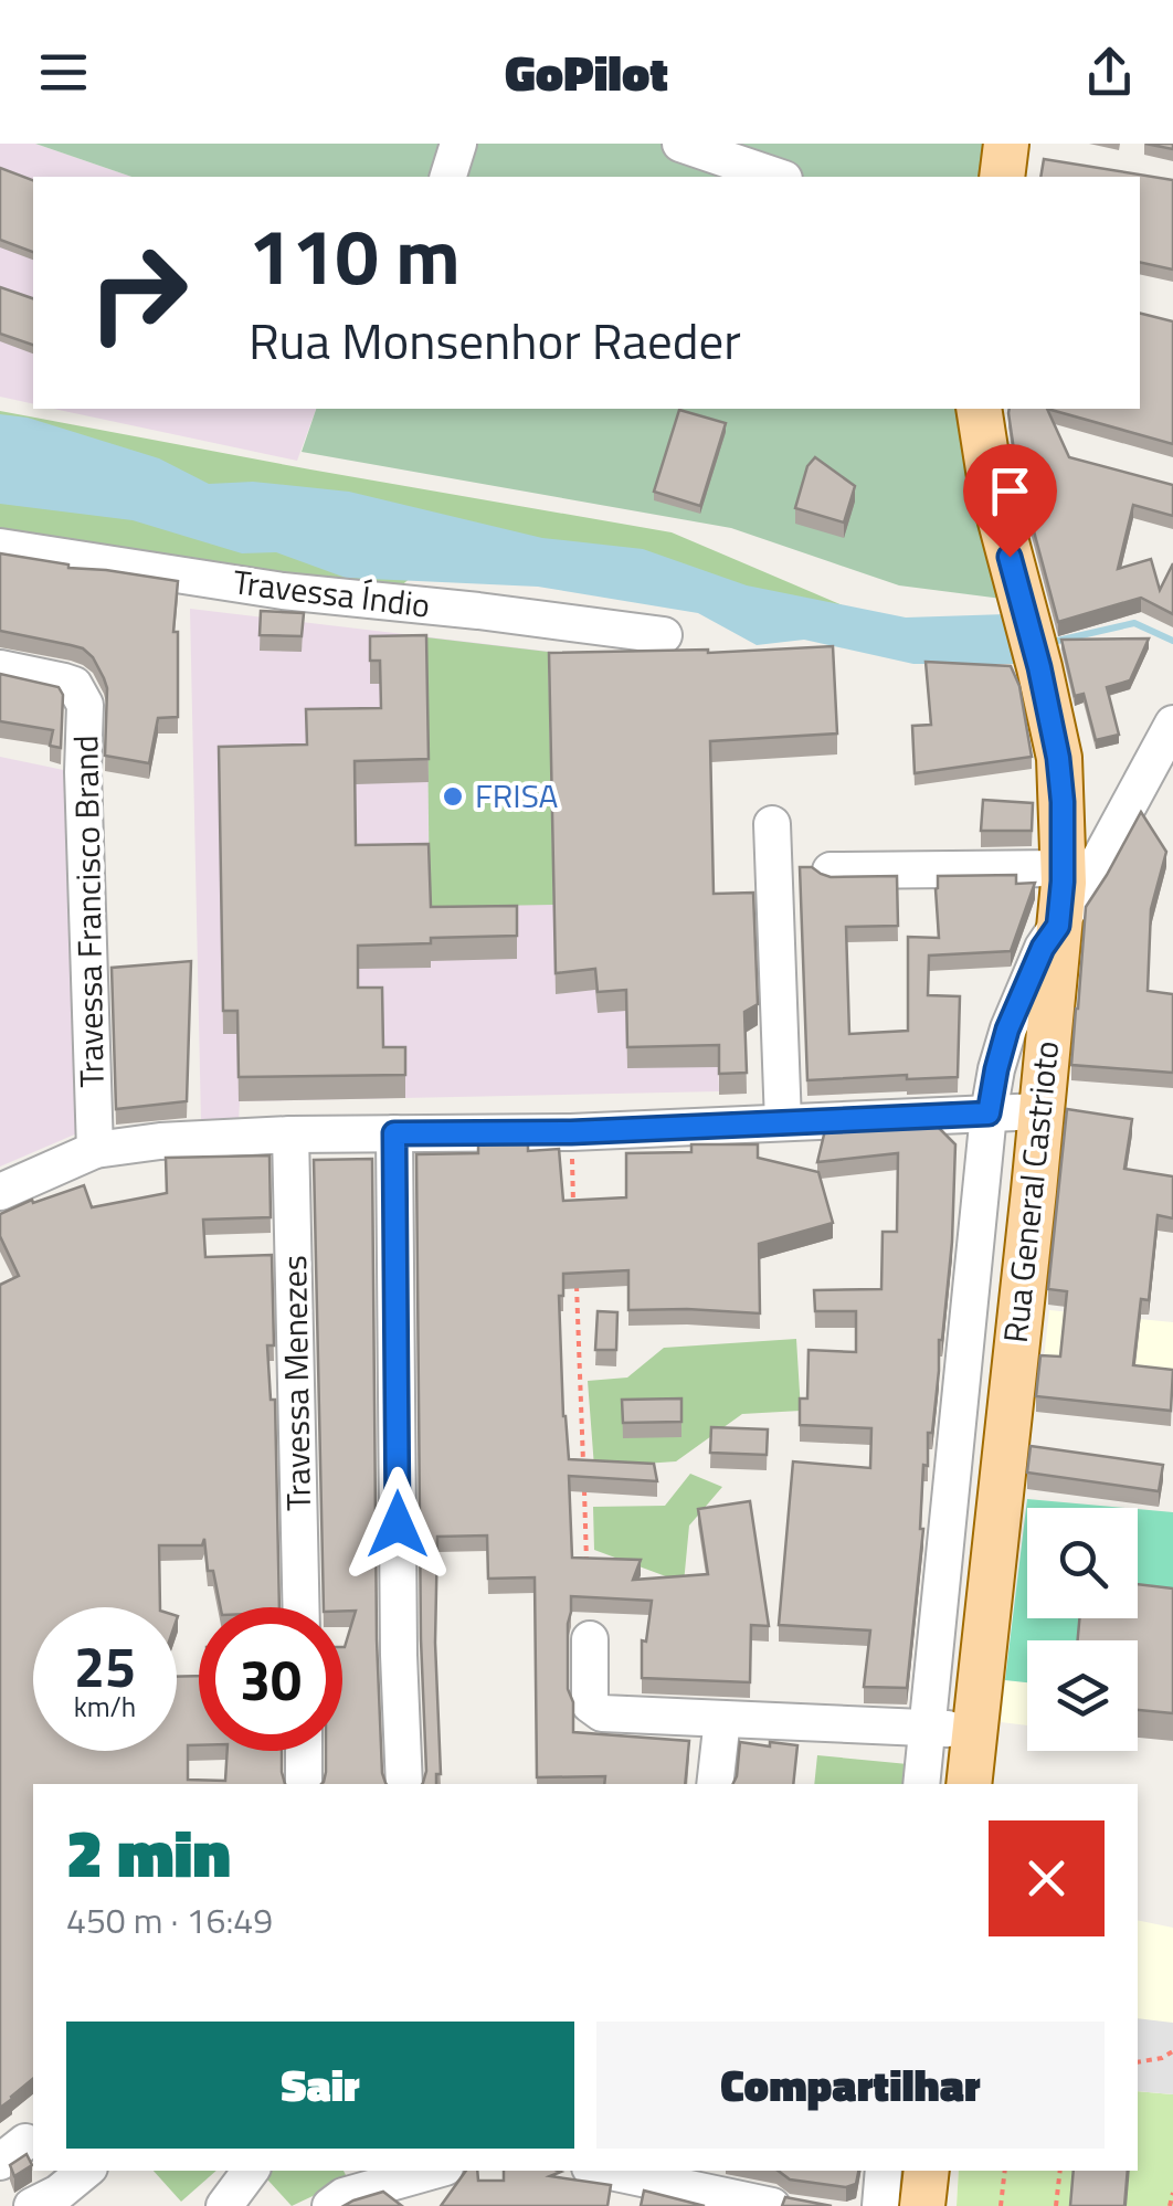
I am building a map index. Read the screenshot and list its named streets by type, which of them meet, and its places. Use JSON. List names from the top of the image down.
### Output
{
  "streets": {
    "main road": ["Rua General Castrioto"],
    "street": ["Travessa Índio", "Travessa Francisco Brand", "Travessa Menezes"]
  },
  "places": ["FRISA"],
  "page": {
    "header": "GoPilot",
    "turn": ["110 m", "Rua Monsenhor Raeder"],
    "speed": "25 km/h",
    "limit": "30",
    "heading": ["2 min", "450 m · 16:49"],
    "buttons": ["Sair", "Compartilhar"]
  }
}
